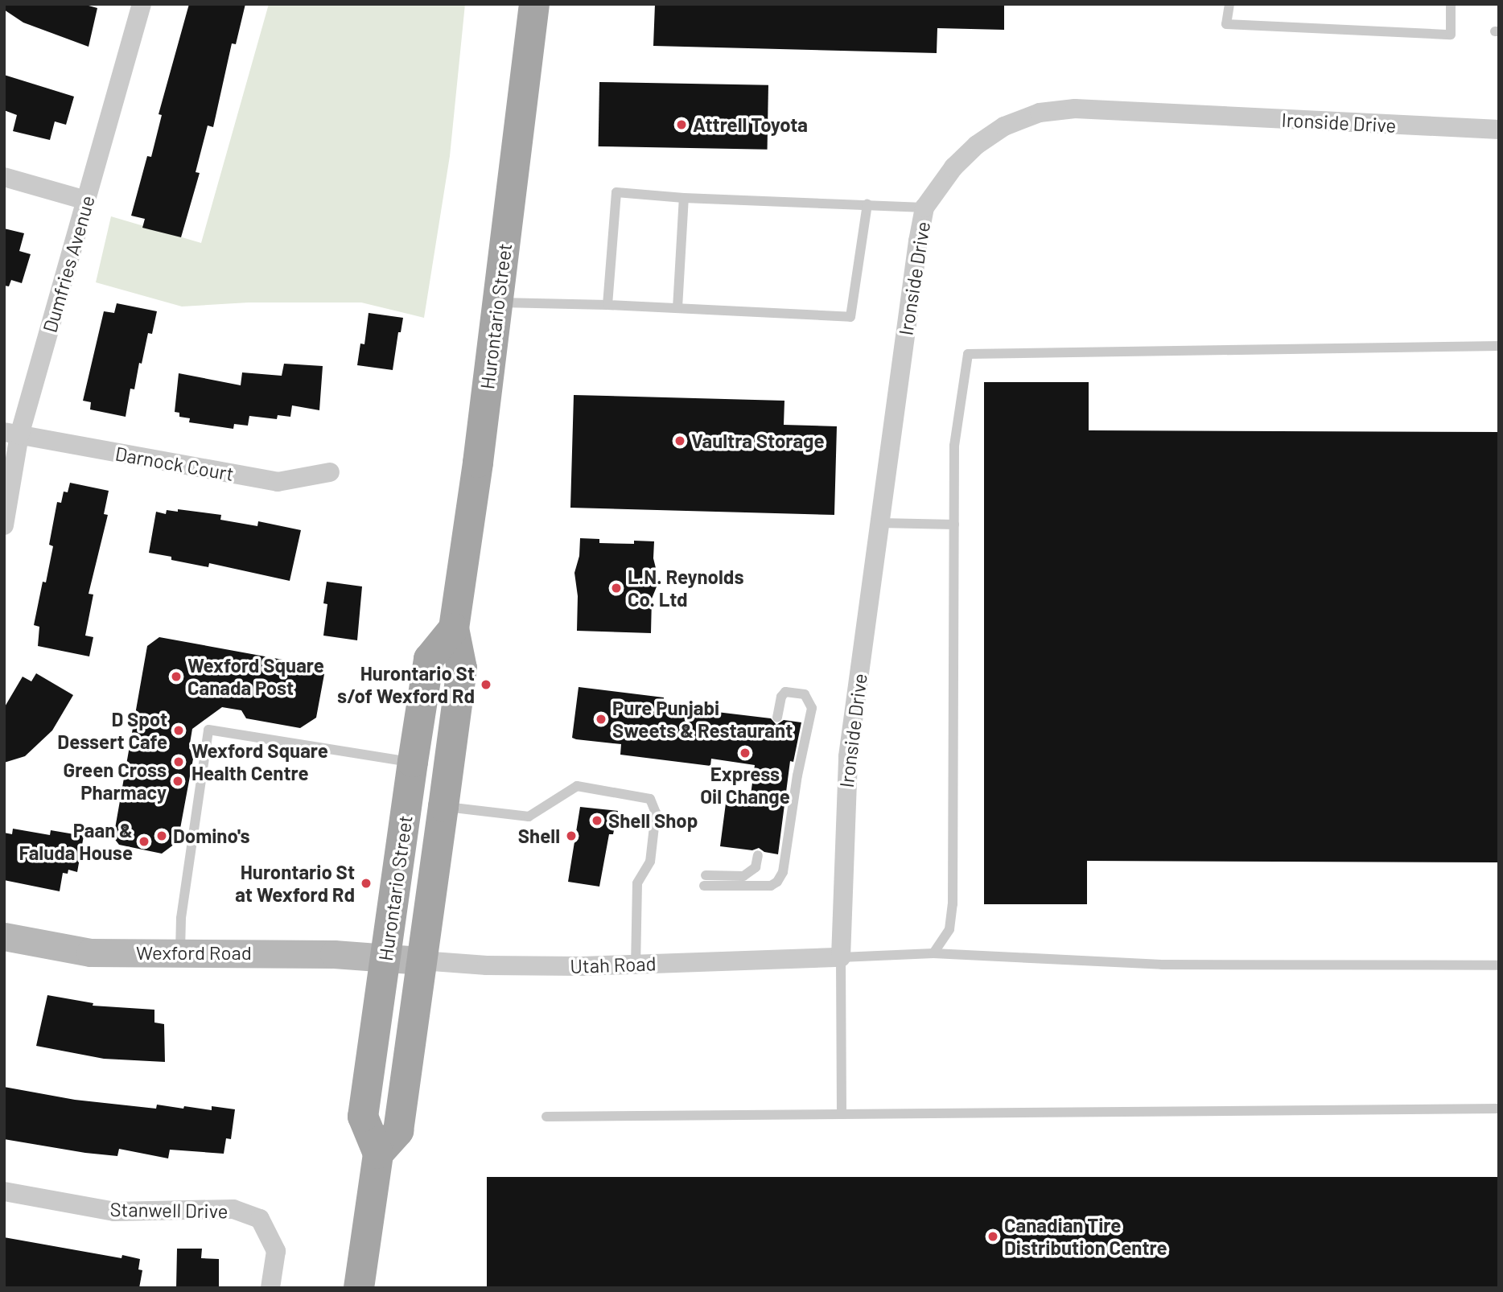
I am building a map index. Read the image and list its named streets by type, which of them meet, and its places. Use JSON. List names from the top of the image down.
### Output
{
  "streets": {
    "main road": ["Hurontario Street"],
    "street": [
      "Ironside Drive",
      "Dumfries Avenue",
      "Darnock Court",
      "Wexford Road",
      "Utah Road",
      "Stanwell Drive"
    ]
  },
  "crossings": [
    ["Ironside Drive", "Utah Road"],
    ["Dumfries Avenue", "Darnock Court"],
    ["Hurontario Street", "Wexford Road"],
    ["Hurontario Street", "Utah Road"],
    ["Wexford Road", "Utah Road"]
  ],
  "places": [
    "Attrell Toyota",
    "Vaultra Storage",
    "L.N. Reynolds Co. Ltd",
    "Wexford Square Canada Post",
    "Hurontario St s/of Wexford Rd",
    "Pure Punjabi Sweets & Restaurant",
    "D Spot Dessert Cafe",
    "Express Oil Change",
    "Wexford Square Health Centre",
    "Green Cross Pharmacy",
    "Shell Shop",
    "Domino's",
    "Shell",
    "Paan & Faluda House",
    "Hurontario St at Wexford Rd",
    "Canadian Tire Distribution Centre"
  ]
}
